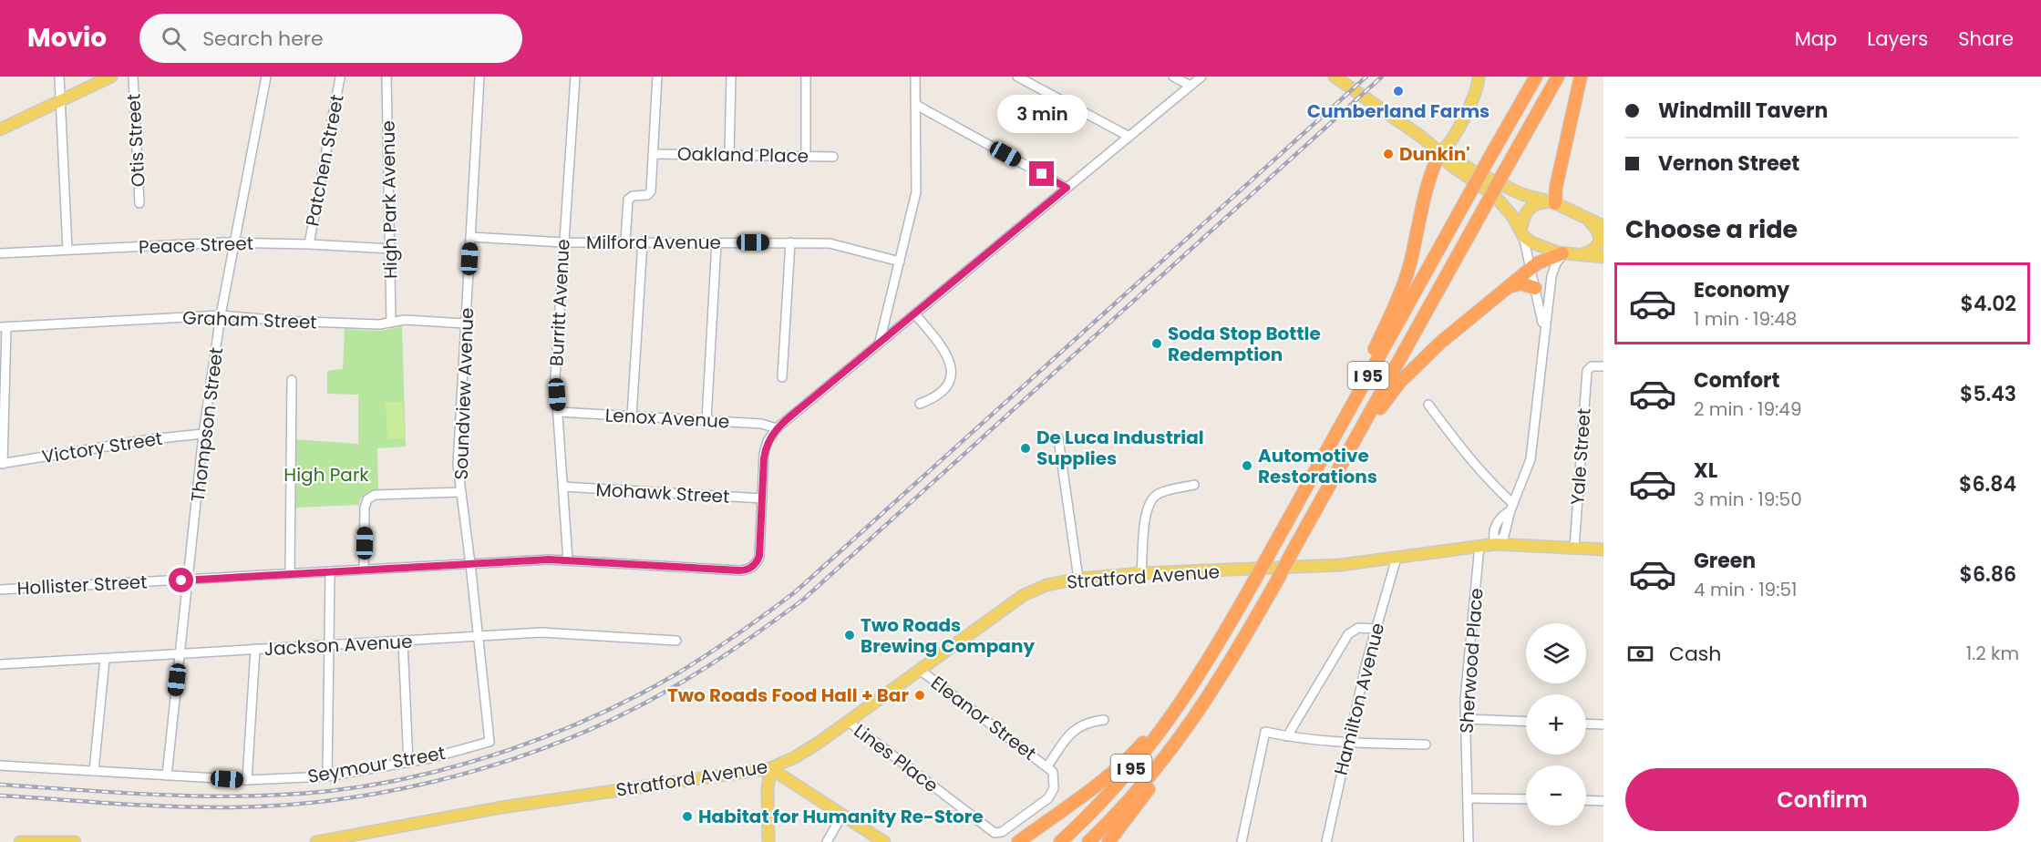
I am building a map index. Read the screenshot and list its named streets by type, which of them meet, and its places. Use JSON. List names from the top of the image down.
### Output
{
  "streets": {
    "highway": ["I 95"],
    "main road": ["Stratford Avenue"],
    "street": [
      "Otis Street",
      "Oakland Place",
      "Patchen Street",
      "High Park Avenue",
      "Milford Avenue",
      "Peace Street",
      "Burritt Avenue",
      "Graham Street",
      "Soundview Avenue",
      "Lenox Avenue",
      "Thompson Street",
      "Victory Street",
      "Yale Street",
      "Mohawk Street",
      "Hollister Street",
      "Jackson Avenue",
      "Sherwood Place",
      "Hamilton Avenue",
      "Eleanor Street",
      "Lines Place",
      "Seymour Street"
    ]
  },
  "crossings": [
    ["Patchen Street", "Peace Street"],
    ["High Park Avenue", "Peace Street"],
    ["High Park Avenue", "Graham Street"],
    ["Milford Avenue", "Burritt Avenue"],
    ["Milford Avenue", "Soundview Avenue"],
    ["Peace Street", "Thompson Street"],
    ["Burritt Avenue", "Lenox Avenue"],
    ["Burritt Avenue", "Mohawk Street"],
    ["Burritt Avenue", "Hollister Street"],
    ["Graham Street", "Soundview Avenue"],
    ["Graham Street", "Thompson Street"],
    ["Soundview Avenue", "Hollister Street"],
    ["Soundview Avenue", "Jackson Avenue"],
    ["Soundview Avenue", "Seymour Street"],
    ["Thompson Street", "Victory Street"],
    ["Thompson Street", "Hollister Street"],
    ["Thompson Street", "Jackson Avenue"],
    ["Thompson Street", "Seymour Street"],
    ["Yale Street", "Stratford Avenue"],
    ["Mohawk Street", "Hollister Street"],
    ["Stratford Avenue", "Sherwood Place"],
    ["Stratford Avenue", "Hamilton Avenue"],
    ["Stratford Avenue", "Eleanor Street"],
    ["Stratford Avenue", "Lines Place"],
    ["Eleanor Street", "Lines Place"]
  ],
  "parks": ["High Park"],
  "places": [
    "Cumberland Farms",
    "Dunkin'",
    "Soda Stop Bottle Redemption",
    "De Luca Industrial Supplies",
    "Automotive Restorations",
    "Two Roads Brewing Company",
    "Two Roads Food Hall + Bar",
    "Habitat for Humanity Re-Store"
  ],
  "page": {
    "header": "Movio",
    "search": "Search here",
    "nav": ["Map", "Layers", "Share"],
    "banner": ["Windmill Tavern", "Vernon Street"],
    "bubble": "3 min",
    "heading": "Choose a ride",
    "list": [
      {
        "name": "Economy",
        "note": "1 min · 19:48",
        "value": "$4.02"
      },
      {
        "name": "Comfort",
        "note": "2 min · 19:49",
        "value": "$5.43"
      },
      {
        "name": "XL",
        "note": "3 min · 19:50",
        "value": "$6.84"
      },
      {
        "name": "Green",
        "note": "4 min · 19:51",
        "value": "$6.86"
      }
    ],
    "map_buttons": ["+", "−"],
    "pay": ["Cash", "1.2 km"],
    "buttons": "Confirm"
  }
}
